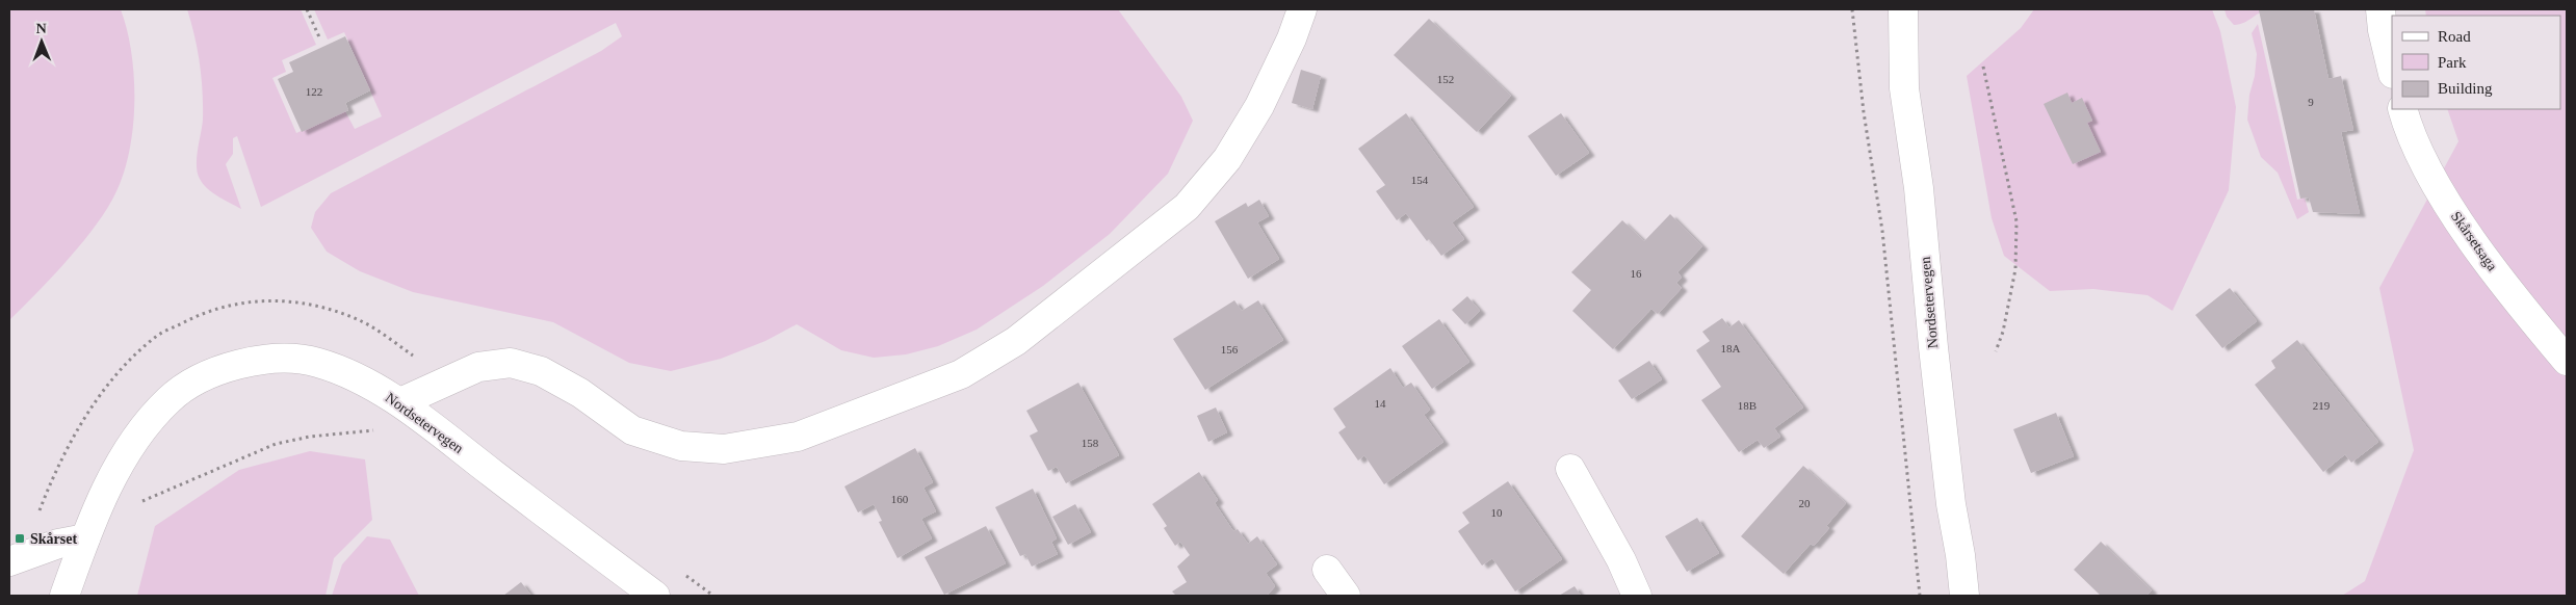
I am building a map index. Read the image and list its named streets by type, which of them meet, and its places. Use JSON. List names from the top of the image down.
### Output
{
  "streets": {
    "street": ["Skårsetsaga", "Nordsetervegen"]
  },
  "places": {
    "transit": ["Skårset"]
  },
  "house_numbers": [
    "152",
    "122",
    "9",
    "154",
    "16",
    "18A",
    "156",
    "14",
    "18B",
    "219",
    "158",
    "160",
    "20",
    "10"
  ],
  "legend": ["Road", "Park", "Building"],
  "north": "top"
}
